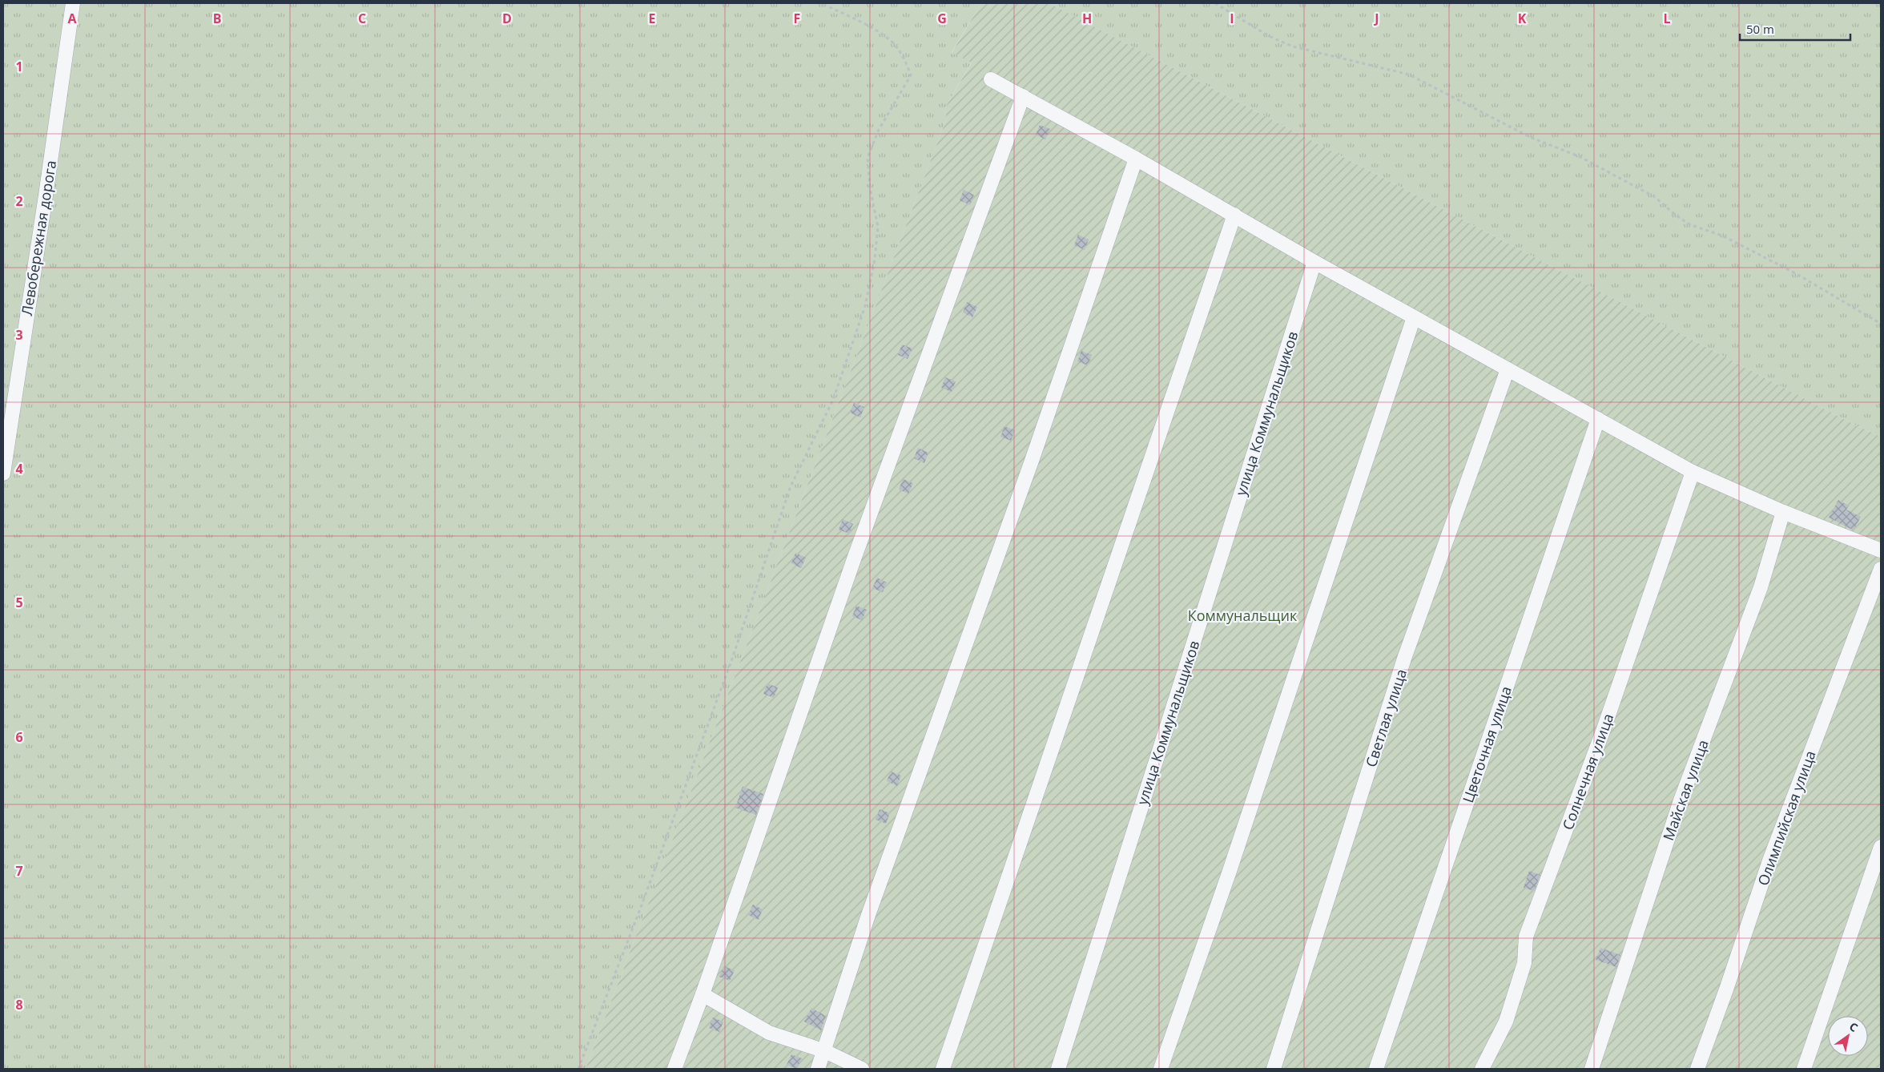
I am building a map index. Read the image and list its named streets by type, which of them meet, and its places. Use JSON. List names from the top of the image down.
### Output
{
  "streets": {
    "street": [
      "Левобережная дорога",
      "улица Коммунальщиков",
      "Светлая улица",
      "Цветочная улица",
      "Солнечная улица",
      "Майская улица",
      "Олимпийская улица"
    ]
  },
  "parks": ["Коммунальщик"],
  "scale_bar": "50 m",
  "north": "top right",
  "grid": {
    "columns": [
      "A",
      "B",
      "C",
      "D",
      "E",
      "F",
      "G",
      "H",
      "I",
      "J",
      "K",
      "L"
    ],
    "rows": [
      "1",
      "2",
      "3",
      "4",
      "5",
      "6",
      "7",
      "8"
    ]
  }
}
